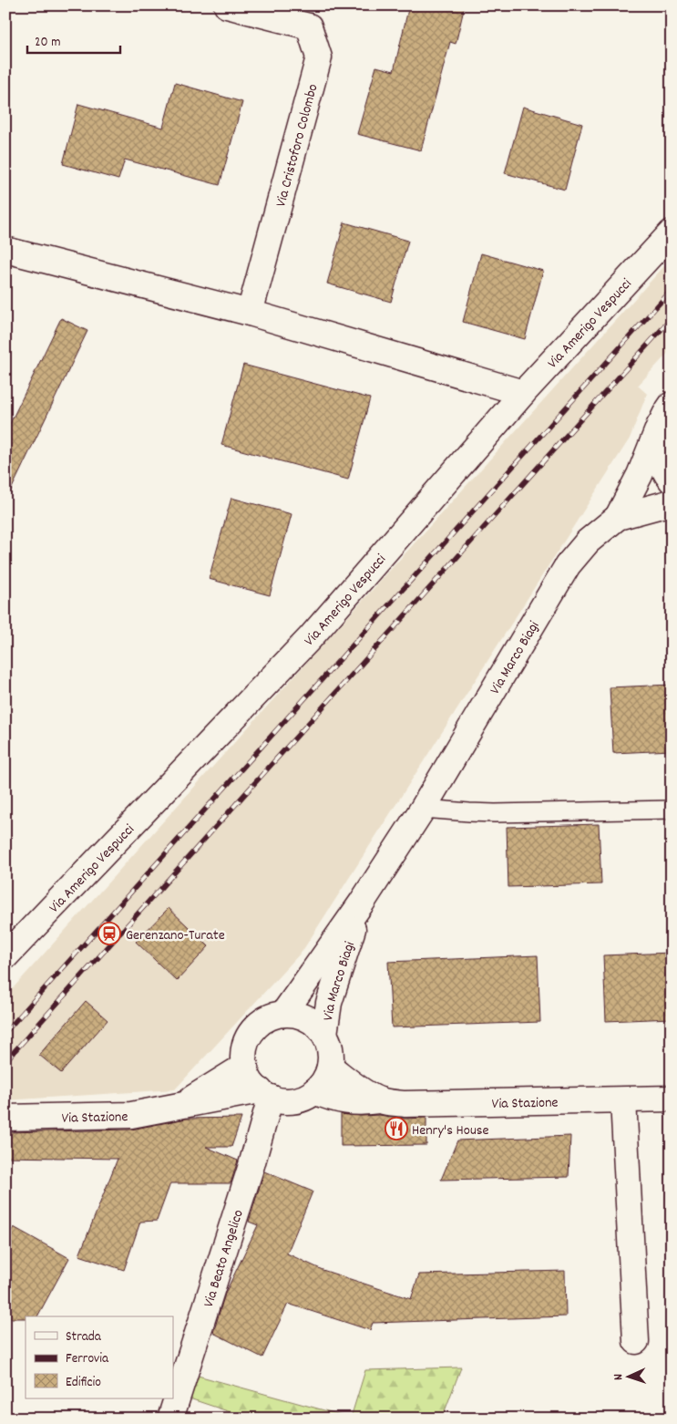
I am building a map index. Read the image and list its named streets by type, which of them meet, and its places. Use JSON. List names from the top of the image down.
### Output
{
  "streets": {
    "street": [
      "Via Cristoforo Colombo",
      "Via Amerigo Vespucci",
      "Via Marco Biagi",
      "Via Stazione",
      "Via Beato Angelico"
    ]
  },
  "crossings": [
    ["Via Marco Biagi", "Via Stazione"],
    ["Via Marco Biagi", "Via Beato Angelico"],
    ["Via Stazione", "Via Beato Angelico"]
  ],
  "places": {
    "station": ["Gerenzano-Turate"],
    "restaurant": ["Henry's House"]
  },
  "legend": ["Strada", "Ferrovia", "Edificio"],
  "scale_bar": "20 m",
  "north": "left"
}
